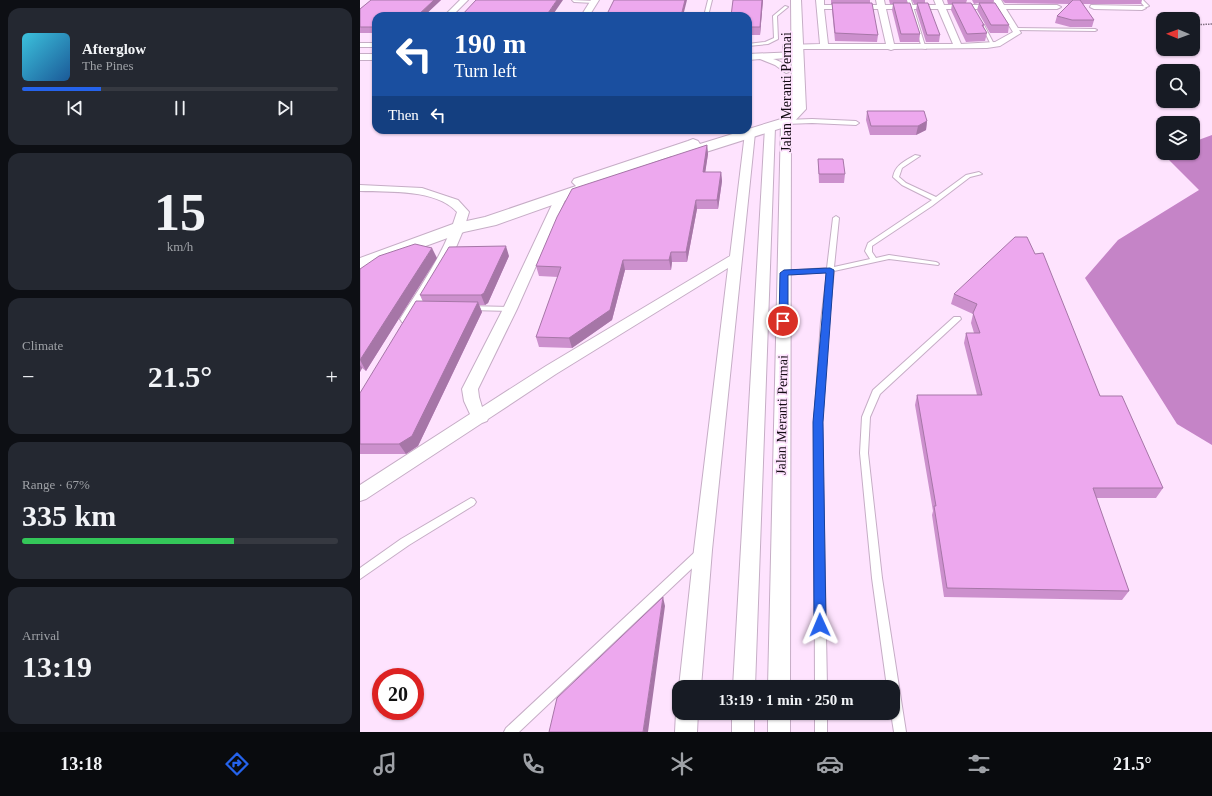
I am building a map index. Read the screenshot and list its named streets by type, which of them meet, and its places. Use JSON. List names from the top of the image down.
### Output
{
  "streets": {
    "street": ["Jalan Meranti Permai"]
  },
  "north": "left",
  "page": {
    "turn": ["190 m", "Turn left"],
    "song": ["Afterglow", "The Pines"],
    "then": "Then",
    "tile": [
      ["15", "km/h"],
      "Climate",
      ["Range · 67%", "335 km"],
      ["Arrival", "13:19"]
    ],
    "heat": ["−", "21.5°", "+"],
    "limit": "20",
    "trip": "13:19 · 1 min · 250 m",
    "tabs": ["13:18", "21.5°"]
  }
}
